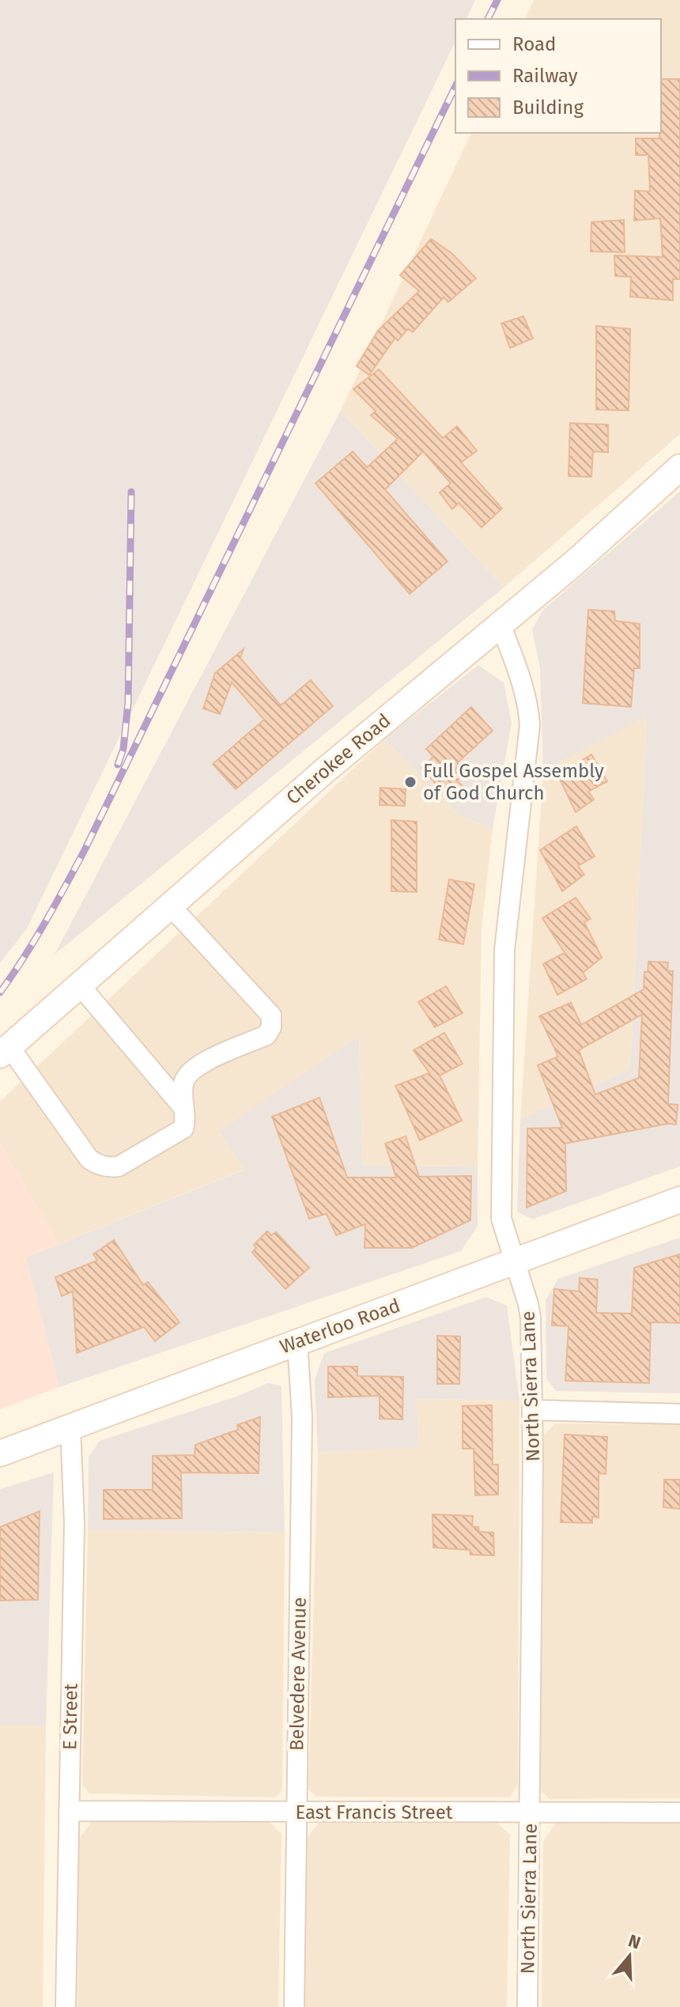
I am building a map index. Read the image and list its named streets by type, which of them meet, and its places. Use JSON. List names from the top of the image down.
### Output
{
  "streets": {
    "street": [
      "Cherokee Road",
      "Waterloo Road",
      "North Sierra Lane",
      "Belvedere Avenue",
      "E Street",
      "East Francis Street"
    ]
  },
  "crossings": [
    ["Cherokee Road", "North Sierra Lane"],
    ["Waterloo Road", "North Sierra Lane"],
    ["Waterloo Road", "Belvedere Avenue"],
    ["Waterloo Road", "E Street"],
    ["North Sierra Lane", "East Francis Street"],
    ["Belvedere Avenue", "East Francis Street"],
    ["E Street", "East Francis Street"]
  ],
  "places": ["Full Gospel Assembly of God Church"],
  "legend": ["Road", "Railway", "Building"],
  "north": "top"
}
